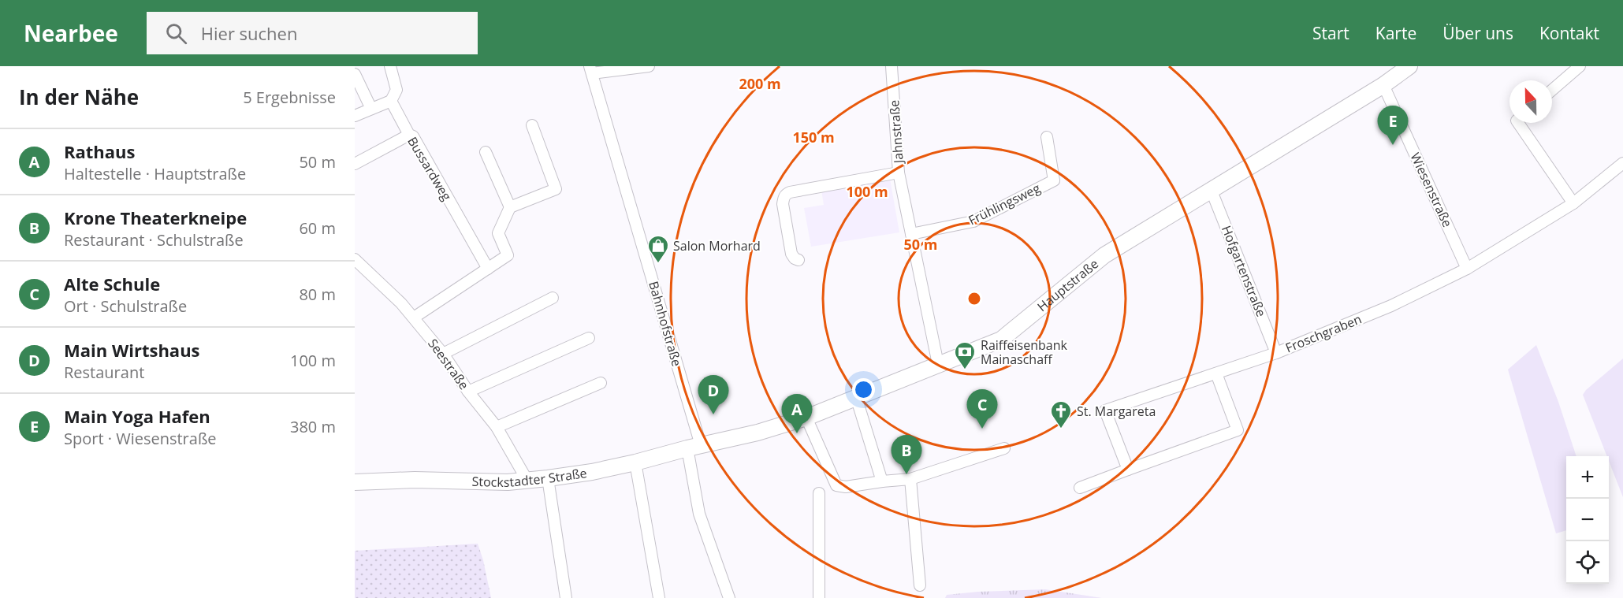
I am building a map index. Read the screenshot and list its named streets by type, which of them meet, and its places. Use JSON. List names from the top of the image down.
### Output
{
  "streets": {
    "street": [
      "Jahnstraße",
      "Bussardweg",
      "Wiesenstraße",
      "Frühlingsweg",
      "Hofgartenstraße",
      "Hauptstraße",
      "Bahnhofstraße",
      "Froschgraben",
      "Seestraße",
      "Stockstadter Straße"
    ]
  },
  "crossings": [
    ["Jahnstraße", "Frühlingsweg"],
    ["Jahnstraße", "Hauptstraße"],
    ["Wiesenstraße", "Hauptstraße"],
    ["Wiesenstraße", "Froschgraben"],
    ["Hofgartenstraße", "Hauptstraße"],
    ["Hofgartenstraße", "Froschgraben"],
    ["Hauptstraße", "Bahnhofstraße"],
    ["Hauptstraße", "Stockstadter Straße"],
    ["Bahnhofstraße", "Stockstadter Straße"],
    ["Seestraße", "Stockstadter Straße"]
  ],
  "places": {
    "shop": ["Salon Morhard"],
    "bank": ["Raiffeisenbank Mainaschaff"],
    "church": ["St. Margareta"]
  },
  "north": "top",
  "page": {
    "header": "Nearbee",
    "search": "Hier suchen",
    "nav": [
      "Start",
      "Karte",
      "Über uns",
      "Kontakt"
    ],
    "heading": ["In der Nähe", "5 Ergebnisse"],
    "pins": [
      "E",
      "D",
      "C",
      "A",
      "B"
    ],
    "list": [
      {
        "mark": "A",
        "name": "Rathaus",
        "note": "Haltestelle · Hauptstraße",
        "value": "50 m"
      },
      {
        "mark": "B",
        "name": "Krone Theaterkneipe",
        "note": "Restaurant · Schulstraße",
        "value": "60 m"
      },
      {
        "mark": "C",
        "name": "Alte Schule",
        "note": "Ort · Schulstraße",
        "value": "80 m"
      },
      {
        "mark": "D",
        "name": "Main Wirtshaus",
        "note": "Restaurant",
        "value": "100 m"
      },
      {
        "mark": "E",
        "name": "Main Yoga Hafen",
        "note": "Sport · Wiesenstraße",
        "value": "380 m"
      }
    ],
    "map_buttons": ["+", "−"]
  },
  "rings": [
    "200 m",
    "150 m",
    "100 m",
    "50 m"
  ]
}
